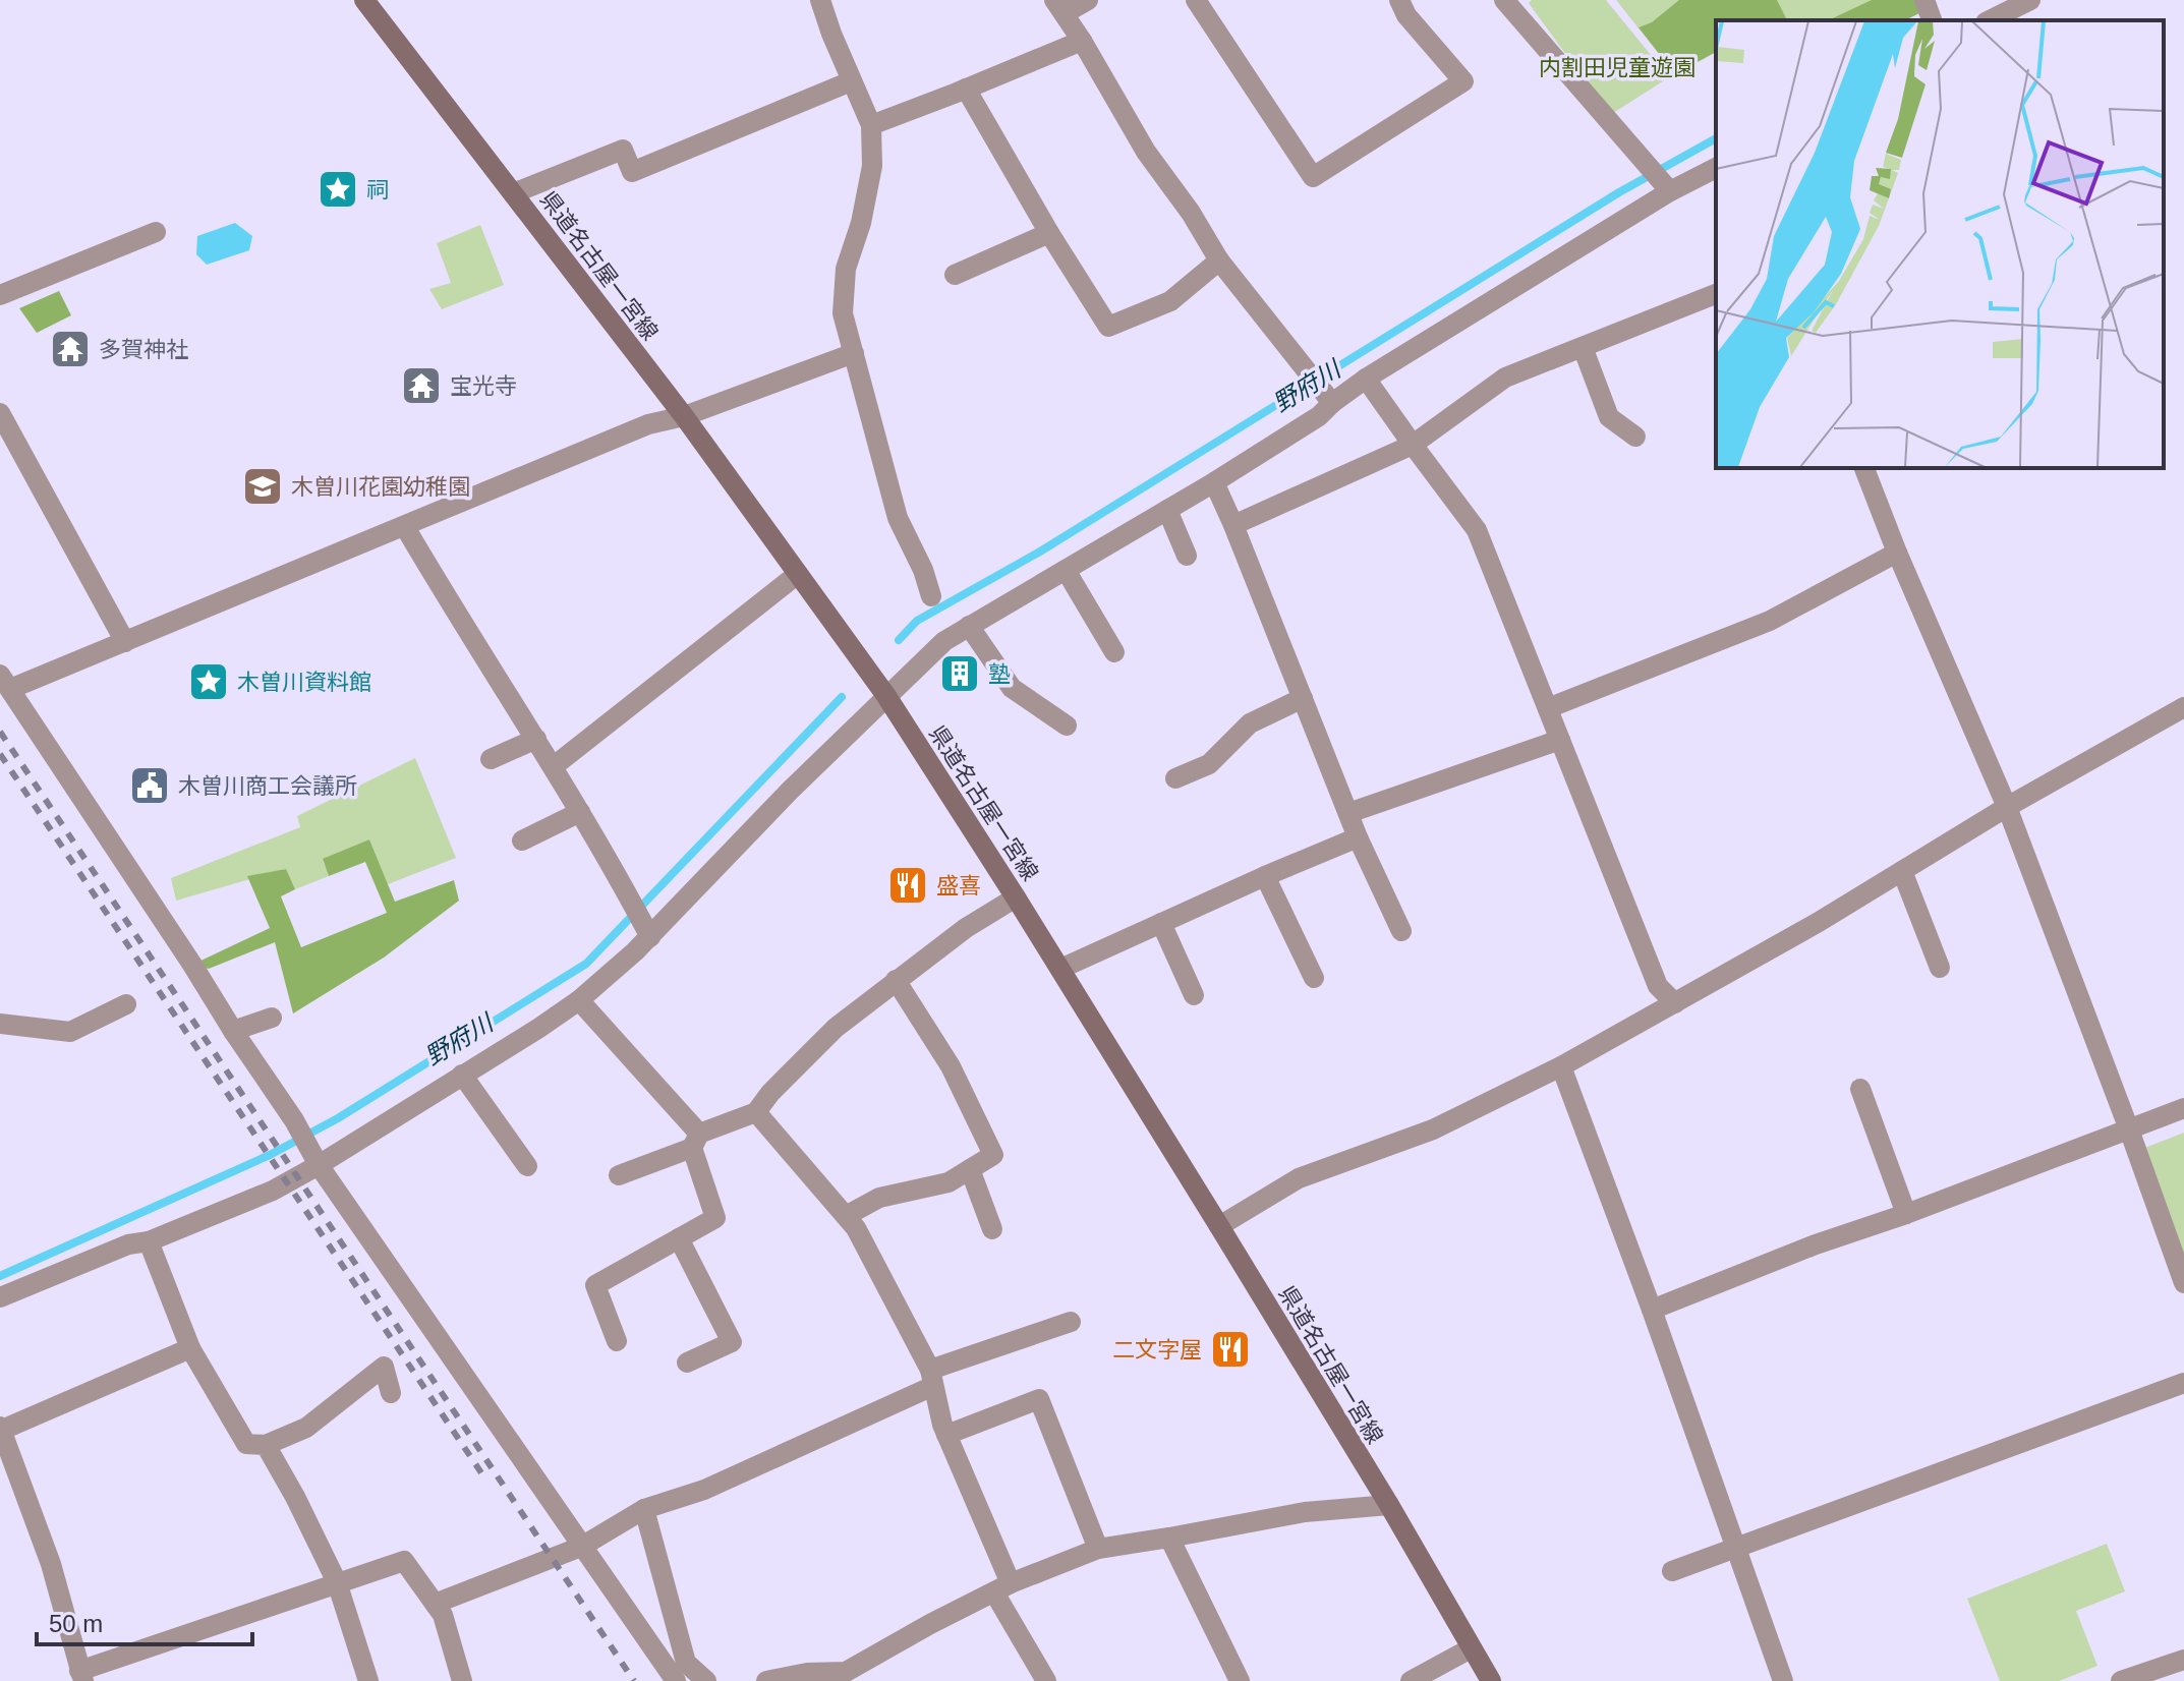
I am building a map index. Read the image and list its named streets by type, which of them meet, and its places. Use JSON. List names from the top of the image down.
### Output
{
  "streets": {
    "main road": ["県道名古屋一宮線"]
  },
  "water": ["野府川"],
  "parks": ["内割田児童遊園"],
  "places": {
    "place": ["祠", "木曽川資料館"],
    "temple": ["多賀神社", "宝光寺"],
    "school or university": ["木曽川花園幼稚園"],
    "building": ["塾"],
    "public building": ["木曽川商工会議所"],
    "restaurant": ["盛喜", "二文字屋"]
  },
  "scale_bar": "50 m"
}
